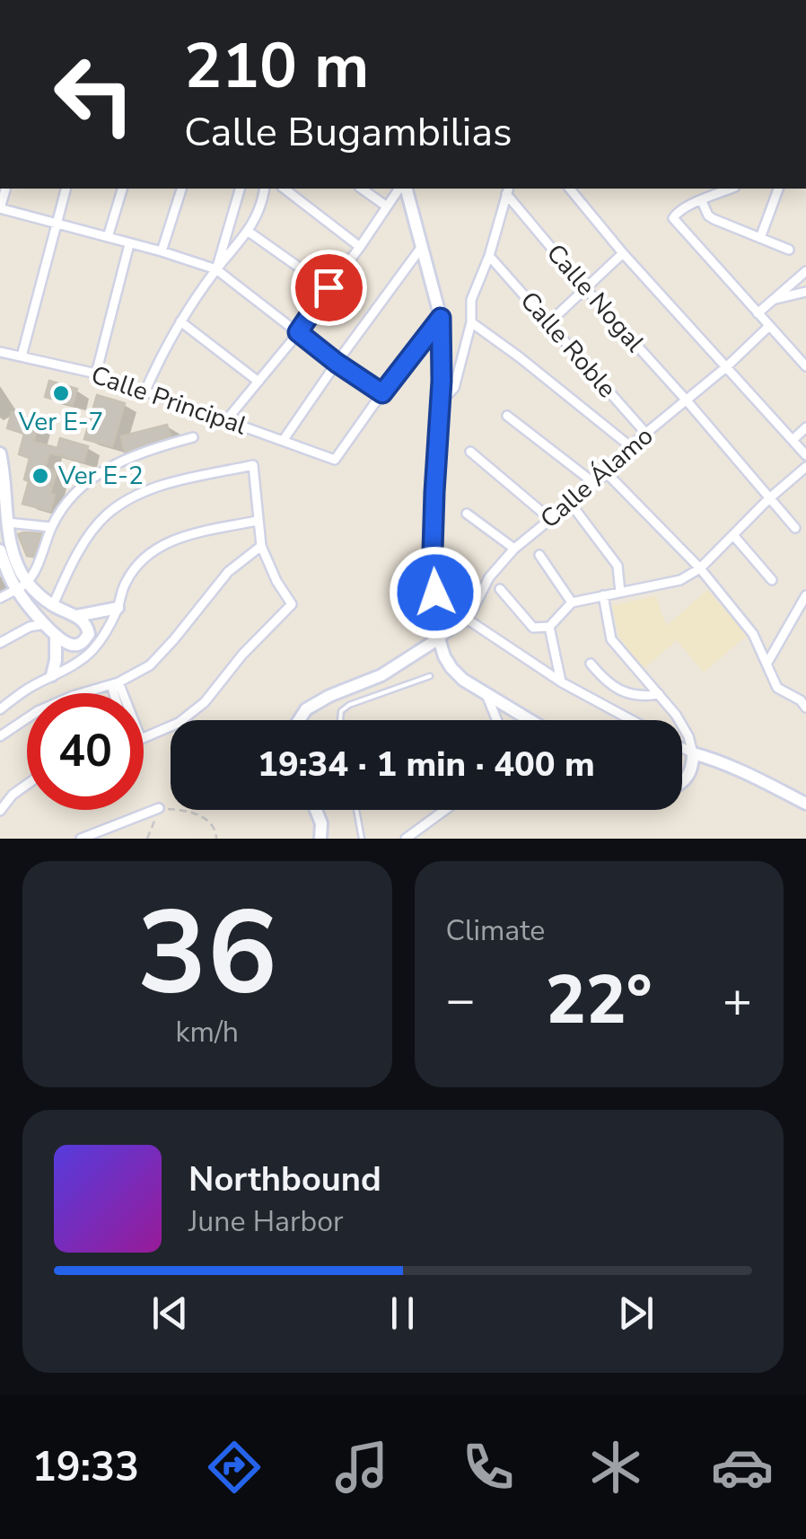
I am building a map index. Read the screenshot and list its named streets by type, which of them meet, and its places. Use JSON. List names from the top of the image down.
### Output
{
  "streets": {
    "street": [
      "Calle Nogal",
      "Calle Roble",
      "Calle Principal",
      "Calle Álamo"
    ]
  },
  "crossings": [
    ["Calle Nogal", "Calle Álamo"],
    ["Calle Roble", "Calle Álamo"]
  ],
  "places": ["Ver E-7", "Ver E-2"],
  "page": {
    "turn": ["210 m", "Calle Bugambilias"],
    "limit": "40",
    "trip": "19:34 · 1 min · 400 m",
    "tile": [
      ["36", "km/h"],
      "Climate"
    ],
    "heat": ["−", "22°", "+"],
    "song": ["Northbound", "June Harbor"],
    "tabs": "19:33"
  }
}
